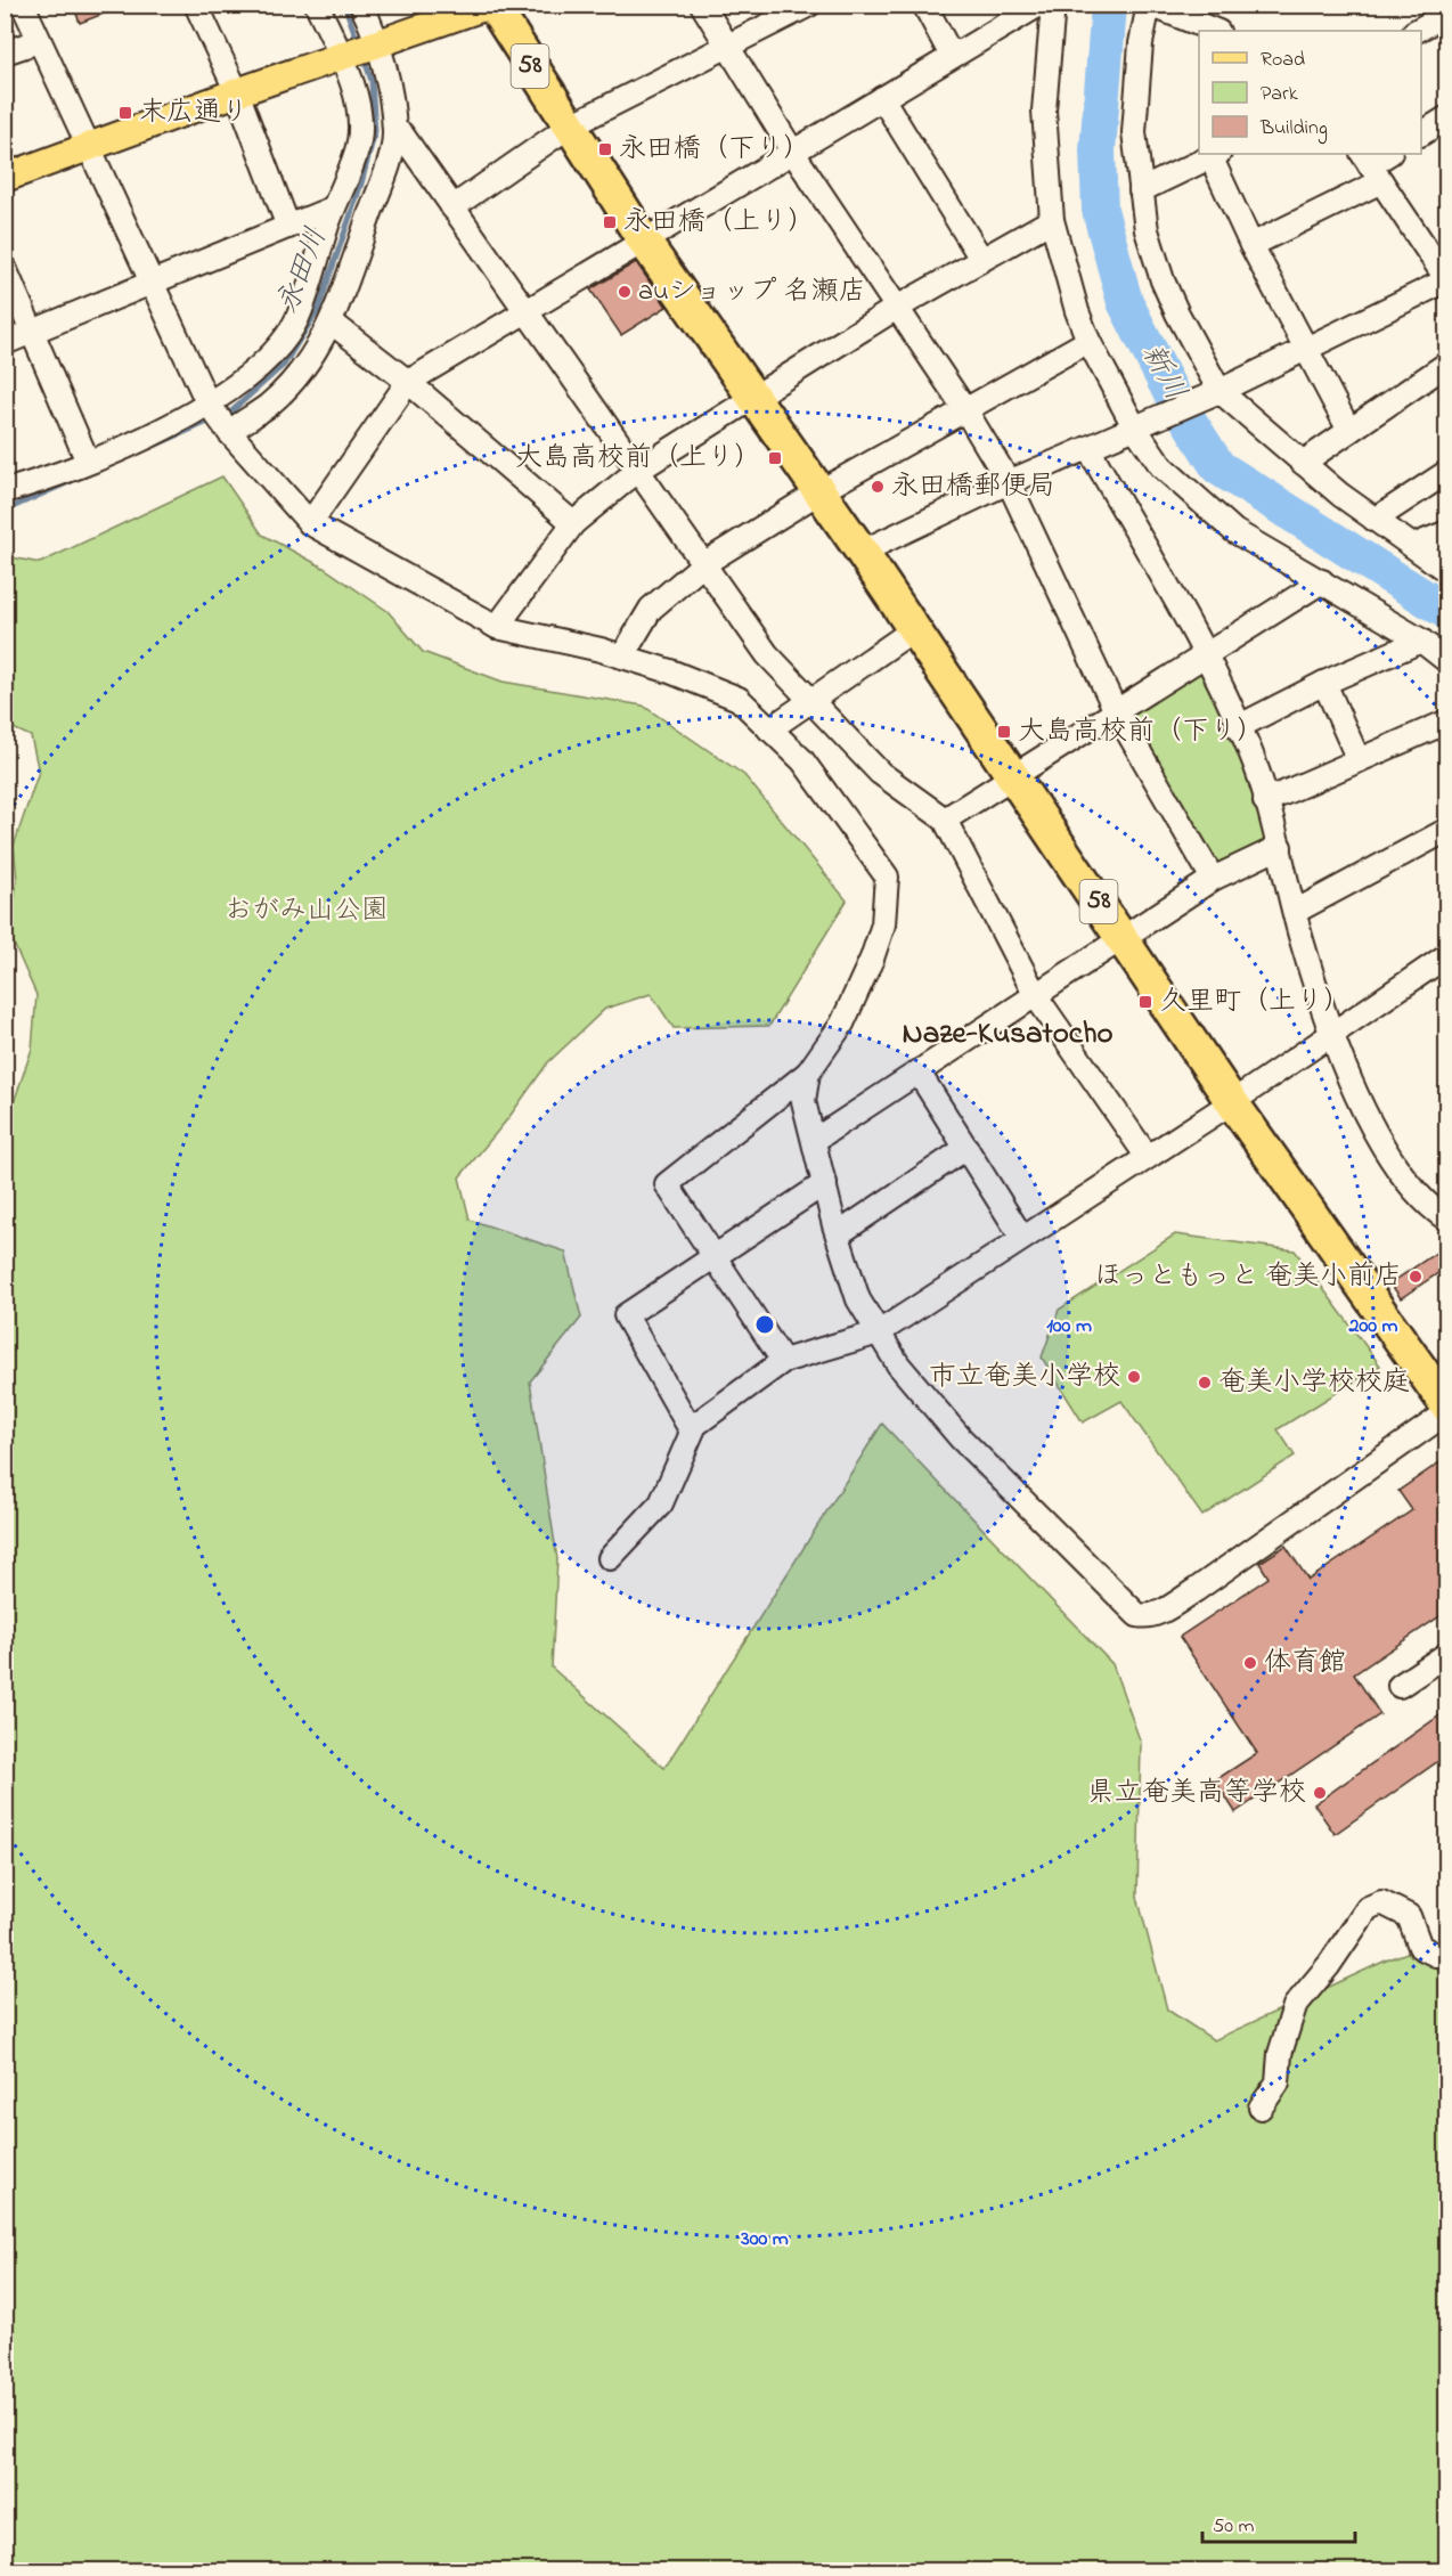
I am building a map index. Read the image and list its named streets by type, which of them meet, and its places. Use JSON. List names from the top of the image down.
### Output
{
  "streets": {
    "highway": ["58"]
  },
  "districts": ["Naze-Kusatocho"],
  "water": ["永田川", "新川"],
  "parks": ["おがみ山公園"],
  "places": {
    "transit": [
      "末広通り",
      "永田橋（下り）",
      "永田橋（上り）",
      "大島高校前（上り）",
      "大島高校前（下り）",
      "久里町（上り）"
    ],
    "other": [
      "auショップ 名瀬店",
      "永田橋郵便局",
      "ほっともっと 奄美小前店",
      "市立奄美小学校",
      "奄美小学校校庭",
      "体育館",
      "県立奄美高等学校"
    ]
  },
  "legend": ["Road", "Park", "Building"],
  "scale_bar": "50 m",
  "rings": ["100 m", "200 m", "300 m"]
}
